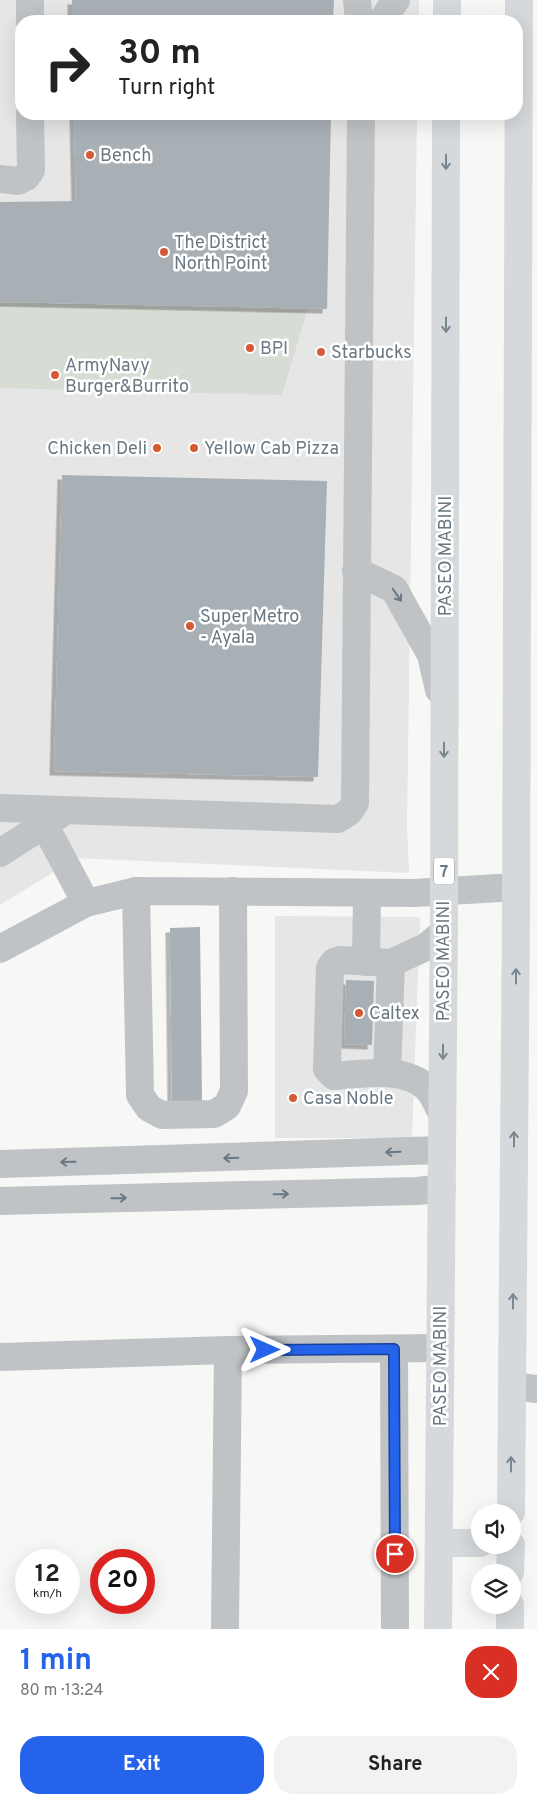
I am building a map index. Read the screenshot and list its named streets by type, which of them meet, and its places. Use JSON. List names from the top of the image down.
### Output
{
  "streets": {
    "main road": ["PASEO MABINI", "7"]
  },
  "places": [
    "Bench",
    "The District North Point",
    "BPI",
    "Starbucks",
    "ArmyNavy Burger&Burrito",
    "Chicken Deli",
    "Yellow Cab Pizza",
    "Super Metro - Ayala",
    "Caltex",
    "Casa Noble"
  ],
  "page": {
    "turn": ["30 m", "Turn right"],
    "speed": "12 km/h",
    "limit": "20",
    "heading": ["1 min", "80 m · 13:24"],
    "buttons": ["Exit", "Share"]
  }
}
